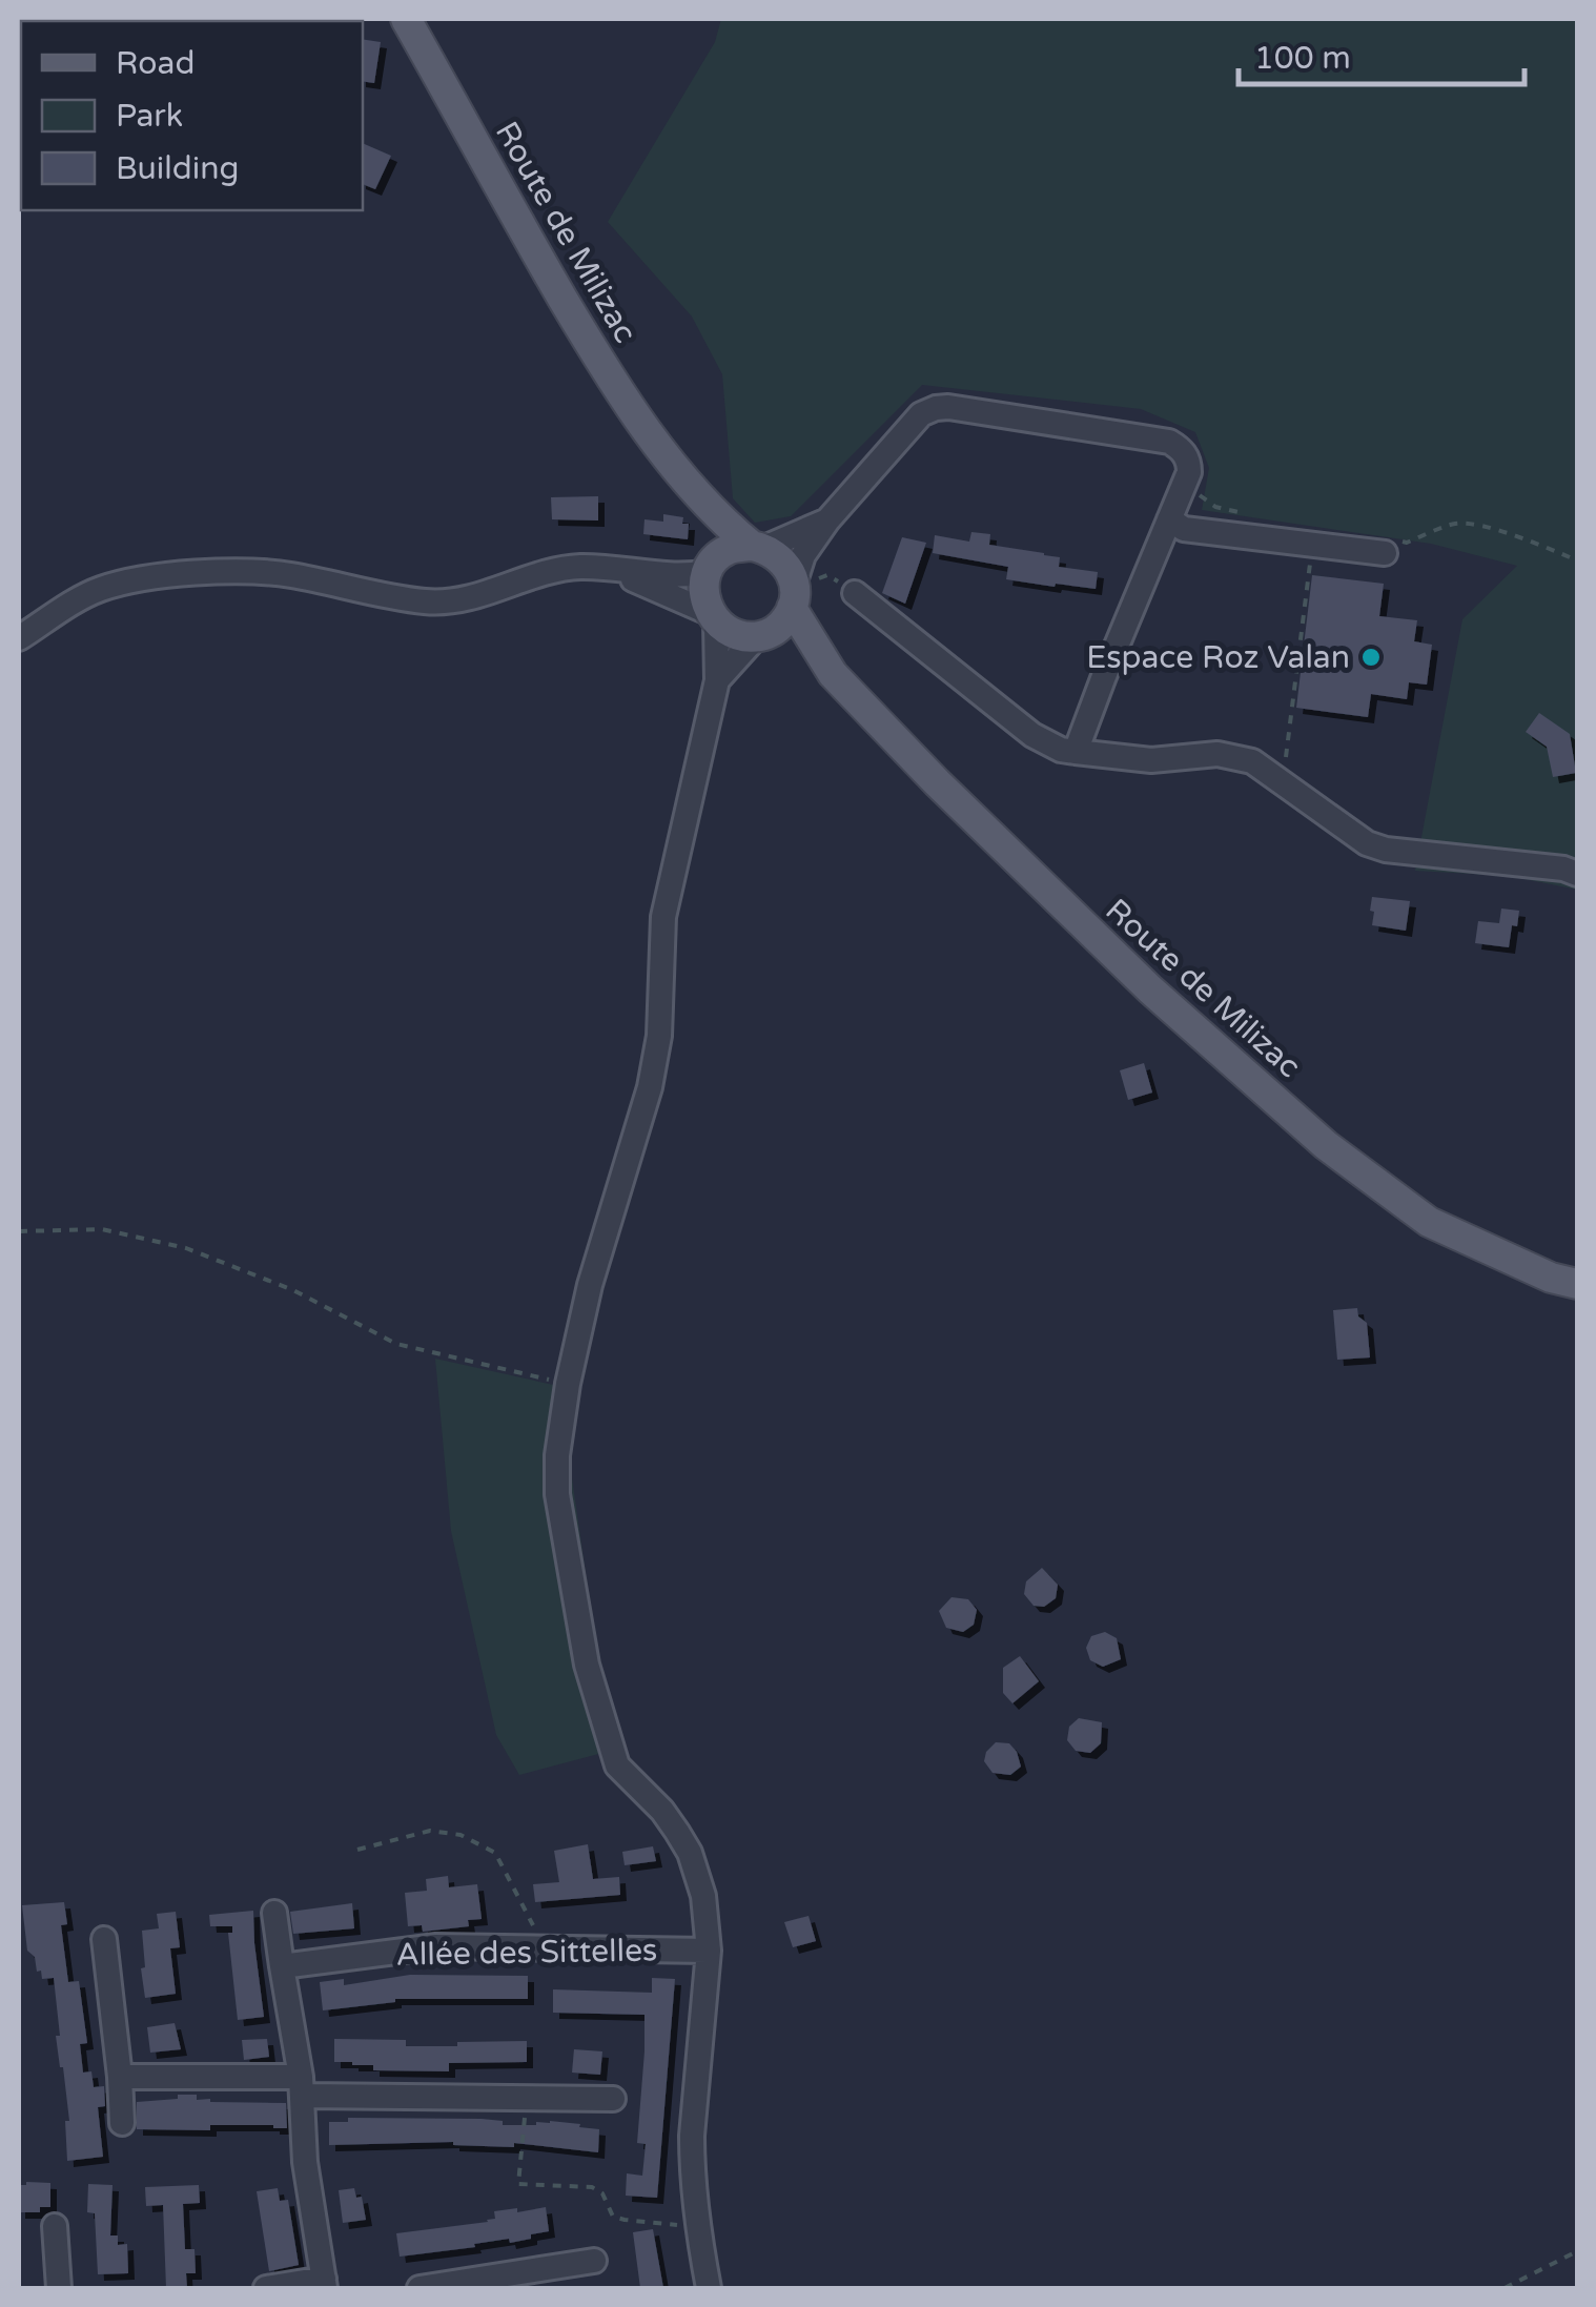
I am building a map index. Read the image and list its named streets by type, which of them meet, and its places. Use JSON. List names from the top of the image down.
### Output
{
  "streets": {
    "main road": ["Route de Milizac"],
    "street": ["Allée des Sittelles"]
  },
  "places": ["Espace Roz Valan"],
  "legend": ["Road", "Park", "Building"],
  "scale_bar": "100 m"
}
